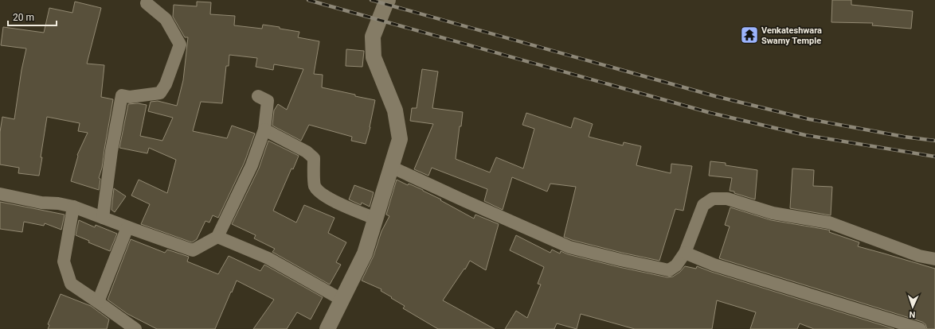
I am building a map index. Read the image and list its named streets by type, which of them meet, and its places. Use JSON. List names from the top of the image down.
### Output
{
  "places": {
    "temple": ["Venkateshwara Swamy Temple"]
  },
  "scale_bar": "20 m",
  "north": "bottom"
}
